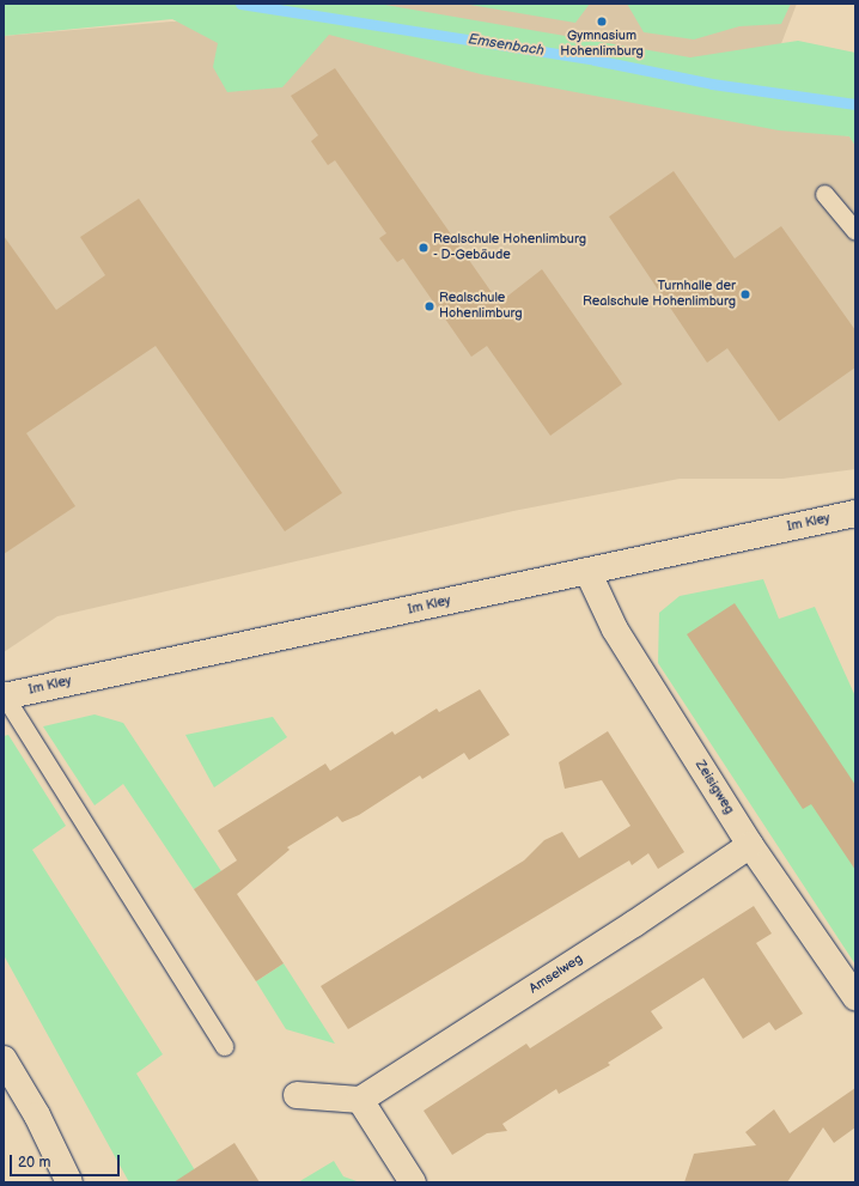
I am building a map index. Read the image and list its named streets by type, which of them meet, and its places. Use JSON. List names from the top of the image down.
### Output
{
  "streets": {
    "main road": ["Im Kley", "Zeisigweg", "Amselweg"]
  },
  "crossings": [
    ["Im Kley", "Zeisigweg"],
    ["Zeisigweg", "Amselweg"]
  ],
  "water": ["Emsenbach"],
  "places": [
    "Gymnasium Hohenlimburg",
    "Realschule Hohenlimburg - D-Gebäude",
    "Turnhalle der Realschule Hohenlimburg",
    "Realschule Hohenlimburg"
  ],
  "scale_bar": "20 m"
}
